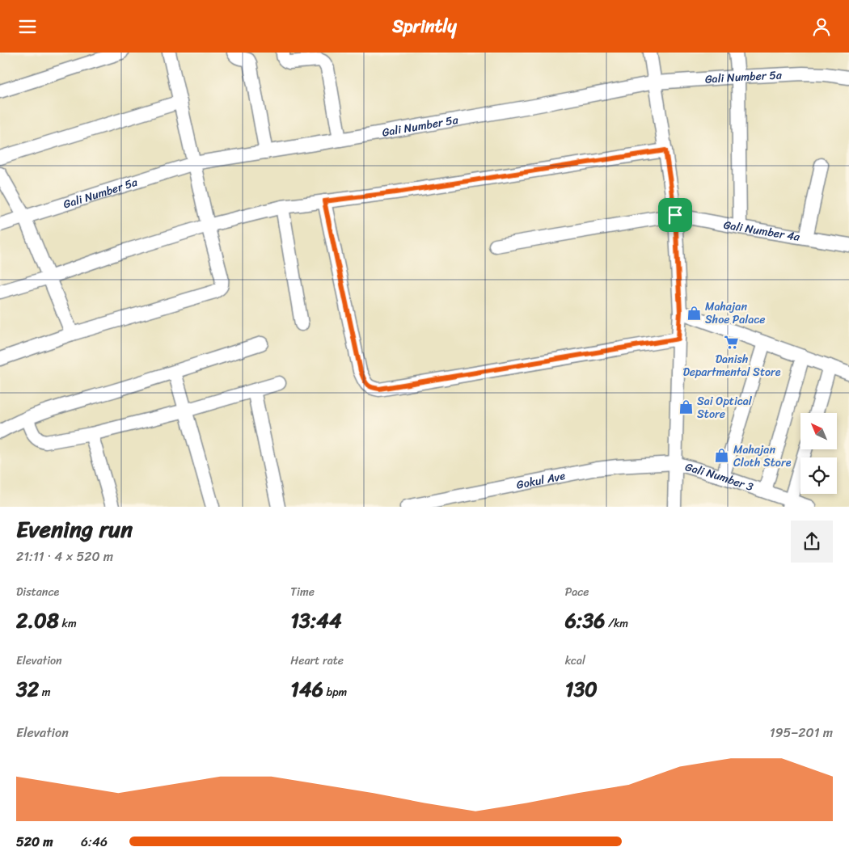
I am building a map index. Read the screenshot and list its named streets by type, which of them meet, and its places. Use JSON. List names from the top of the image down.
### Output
{
  "streets": {
    "street": [
      "Gali Number 5a",
      "Gali Number 4a",
      "Gali Number 3",
      "Gokul Ave"
    ]
  },
  "crossings": [
    ["Gali Number 3", "Gokul Ave"]
  ],
  "places": {
    "shop": ["Mahajan Shoe Palace", "Sai Optical Store", "Mahajan Cloth Store"],
    "supermarket": ["Danish Departmental Store"]
  },
  "north": "top left",
  "page": {
    "header": "Sprintly",
    "heading": ["Evening run", "21:11 · 4 × 520 m"],
    "stats": [
      ["Distance", "2.08 km"],
      ["Time", "13:44"],
      ["Pace", "6:36 /km"],
      ["Elevation", "32 m"],
      ["Heart rate", "146 bpm"],
      ["kcal", "130"]
    ],
    "chart": ["Elevation", "195–201 m"],
    "list": [
      {
        "name": "520 m",
        "note": "6:46"
      }
    ]
  }
}
